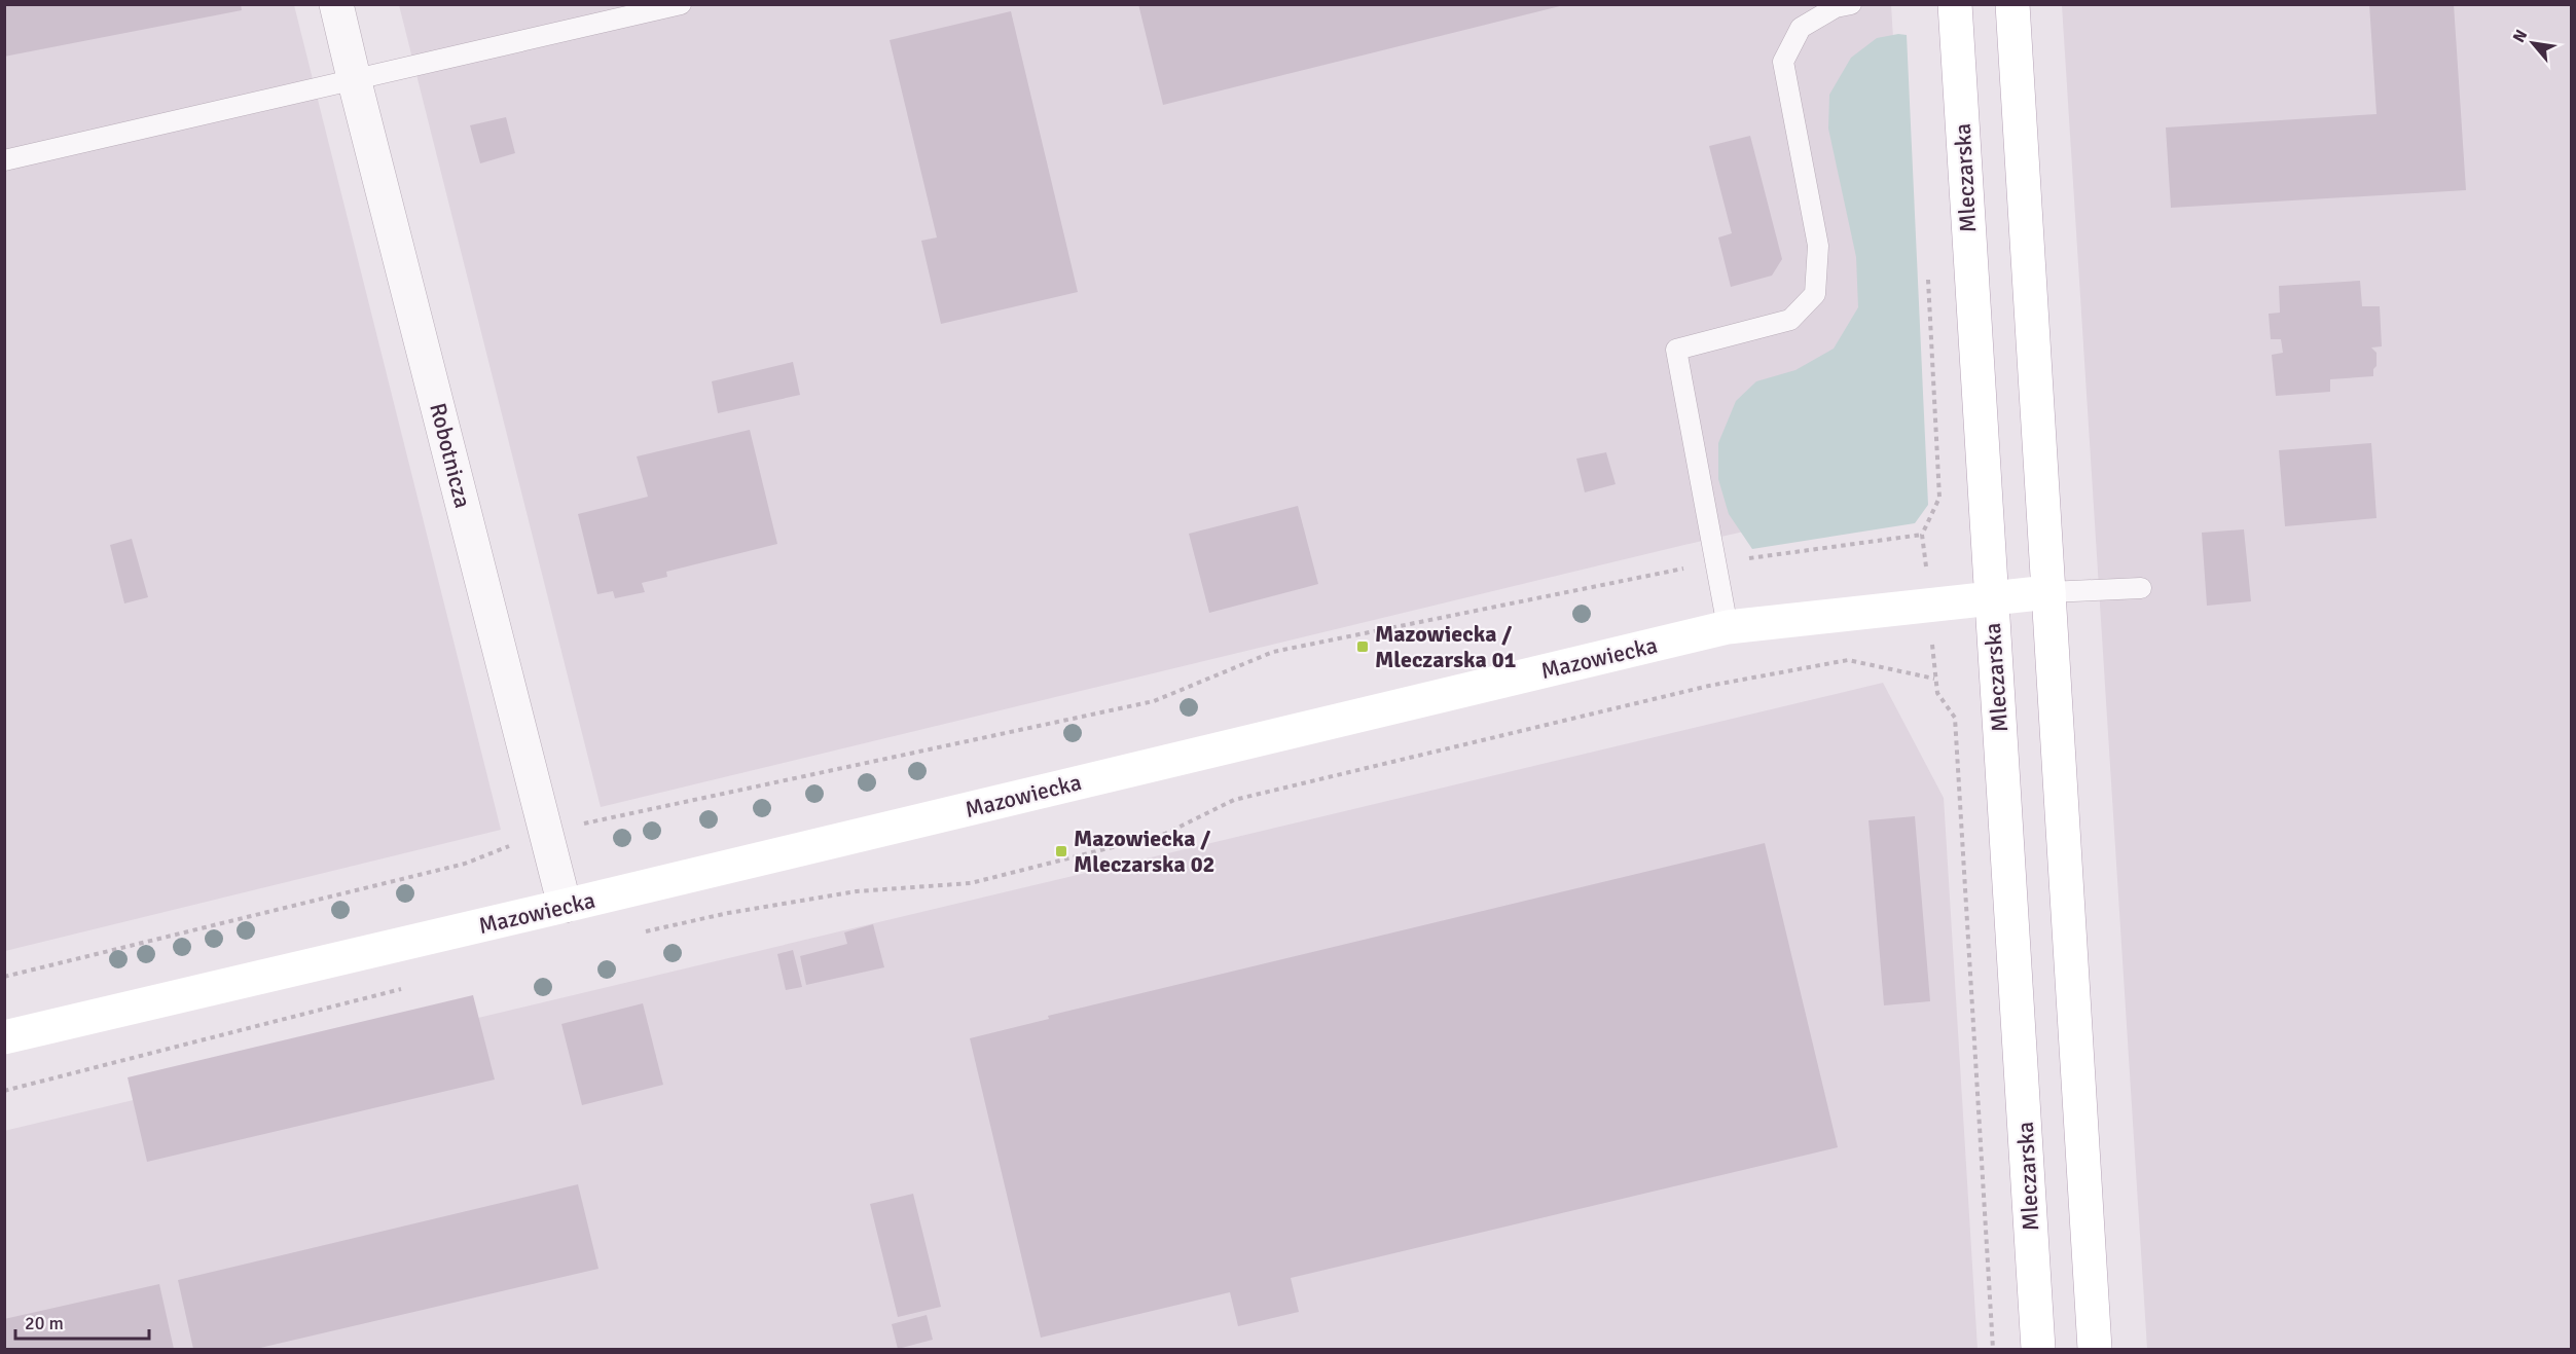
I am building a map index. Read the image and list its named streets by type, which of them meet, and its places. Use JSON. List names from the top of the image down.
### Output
{
  "streets": {
    "main road": ["Mleczarska", "Mazowiecka"],
    "street": ["Robotnicza"]
  },
  "crossings": [
    ["Mleczarska", "Mazowiecka"],
    ["Robotnicza", "Mazowiecka"]
  ],
  "places": {
    "transit": ["Mazowiecka / Mleczarska 01", "Mazowiecka / Mleczarska 02"]
  },
  "scale_bar": "20 m",
  "north": "top left"
}
